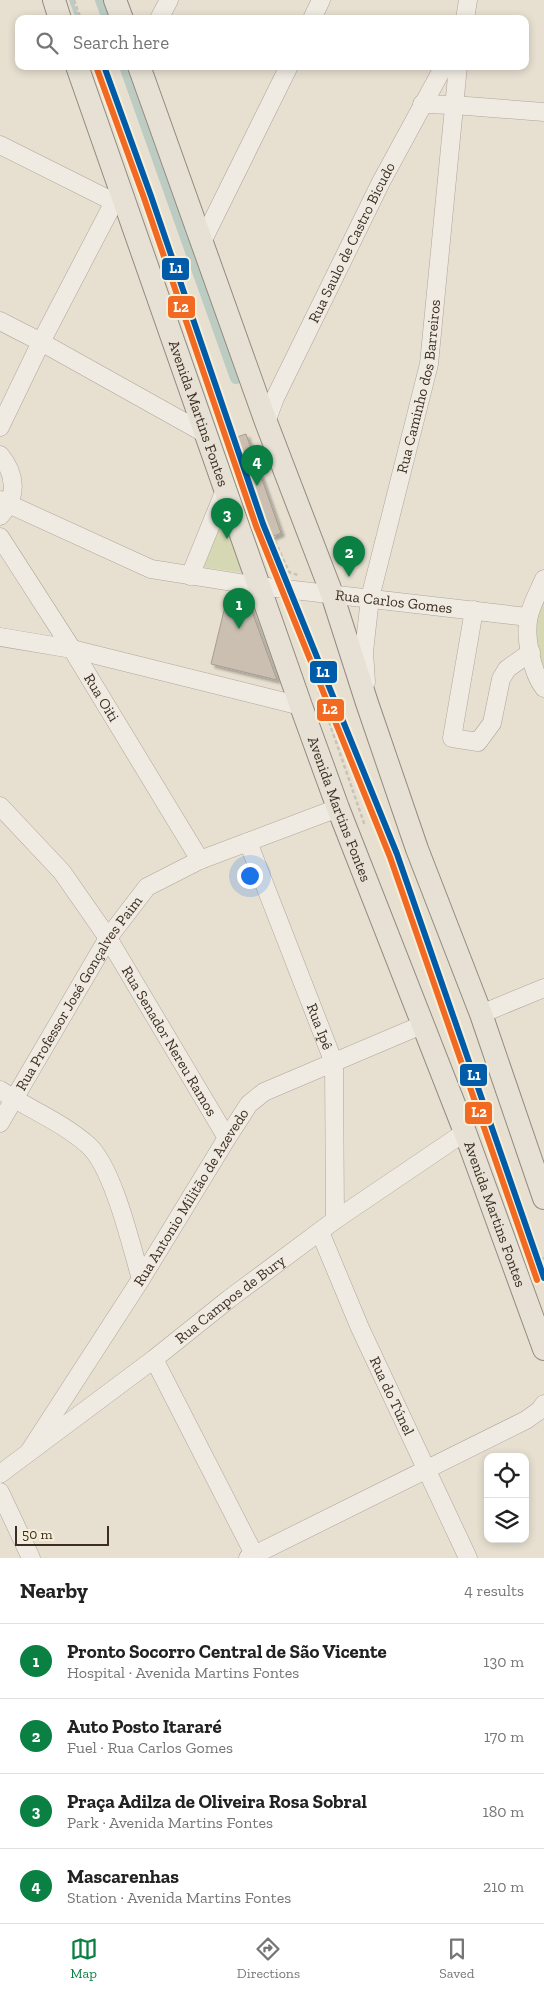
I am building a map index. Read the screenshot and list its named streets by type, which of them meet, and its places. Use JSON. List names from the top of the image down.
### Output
{
  "streets": {
    "main road": ["Avenida Martins Fontes"],
    "street": [
      "Rua Saulo de Castro Bicudo",
      "Rua Caminho dos Barreiros",
      "Rua Carlos Gomes",
      "Rua Oiti",
      "Rua Professor José Gonçalves Paim",
      "Rua Ipê",
      "Rua Senador Nereu Ramos",
      "Rua Antonio Militão de Azevedo",
      "Rua Campos de Bury",
      "Rua do Túnel"
    ]
  },
  "crossings": [
    ["Rua Caminho dos Barreiros", "Rua Carlos Gomes"],
    ["Avenida Martins Fontes", "Rua Carlos Gomes"],
    ["Avenida Martins Fontes", "Rua Professor José Gonçalves Paim"],
    ["Avenida Martins Fontes", "Rua Antonio Militão de Azevedo"],
    ["Avenida Martins Fontes", "Rua Campos de Bury"],
    ["Rua Oiti", "Rua Professor José Gonçalves Paim"],
    ["Rua Professor José Gonçalves Paim", "Rua Ipê"],
    ["Rua Professor José Gonçalves Paim", "Rua Senador Nereu Ramos"],
    ["Rua Ipê", "Rua Antonio Militão de Azevedo"],
    ["Rua Ipê", "Rua Campos de Bury"],
    ["Rua Senador Nereu Ramos", "Rua Antonio Militão de Azevedo"],
    ["Rua Antonio Militão de Azevedo", "Rua Campos de Bury"],
    ["Rua Campos de Bury", "Rua do Túnel"]
  ],
  "lines": ["transit line L1", "transit line L2"],
  "scale_bar": "50 m",
  "page": {
    "search": "Search here",
    "pins": [
      "4",
      "3",
      "2",
      "1"
    ],
    "scale": "50 m",
    "heading": ["Nearby", "4 results"],
    "list": [
      {
        "mark": "1",
        "name": "Pronto Socorro Central de São Vicente",
        "note": "Hospital · Avenida Martins Fontes",
        "value": "130 m"
      },
      {
        "mark": "2",
        "name": "Auto Posto Itararé",
        "note": "Fuel · Rua Carlos Gomes",
        "value": "170 m"
      },
      {
        "mark": "3",
        "name": "Praça Adilza de Oliveira Rosa Sobral",
        "note": "Park · Avenida Martins Fontes",
        "value": "180 m"
      },
      {
        "mark": "4",
        "name": "Mascarenhas",
        "note": "Station · Avenida Martins Fontes",
        "value": "210 m"
      }
    ],
    "nav": ["Map", "Directions", "Saved"]
  }
}
